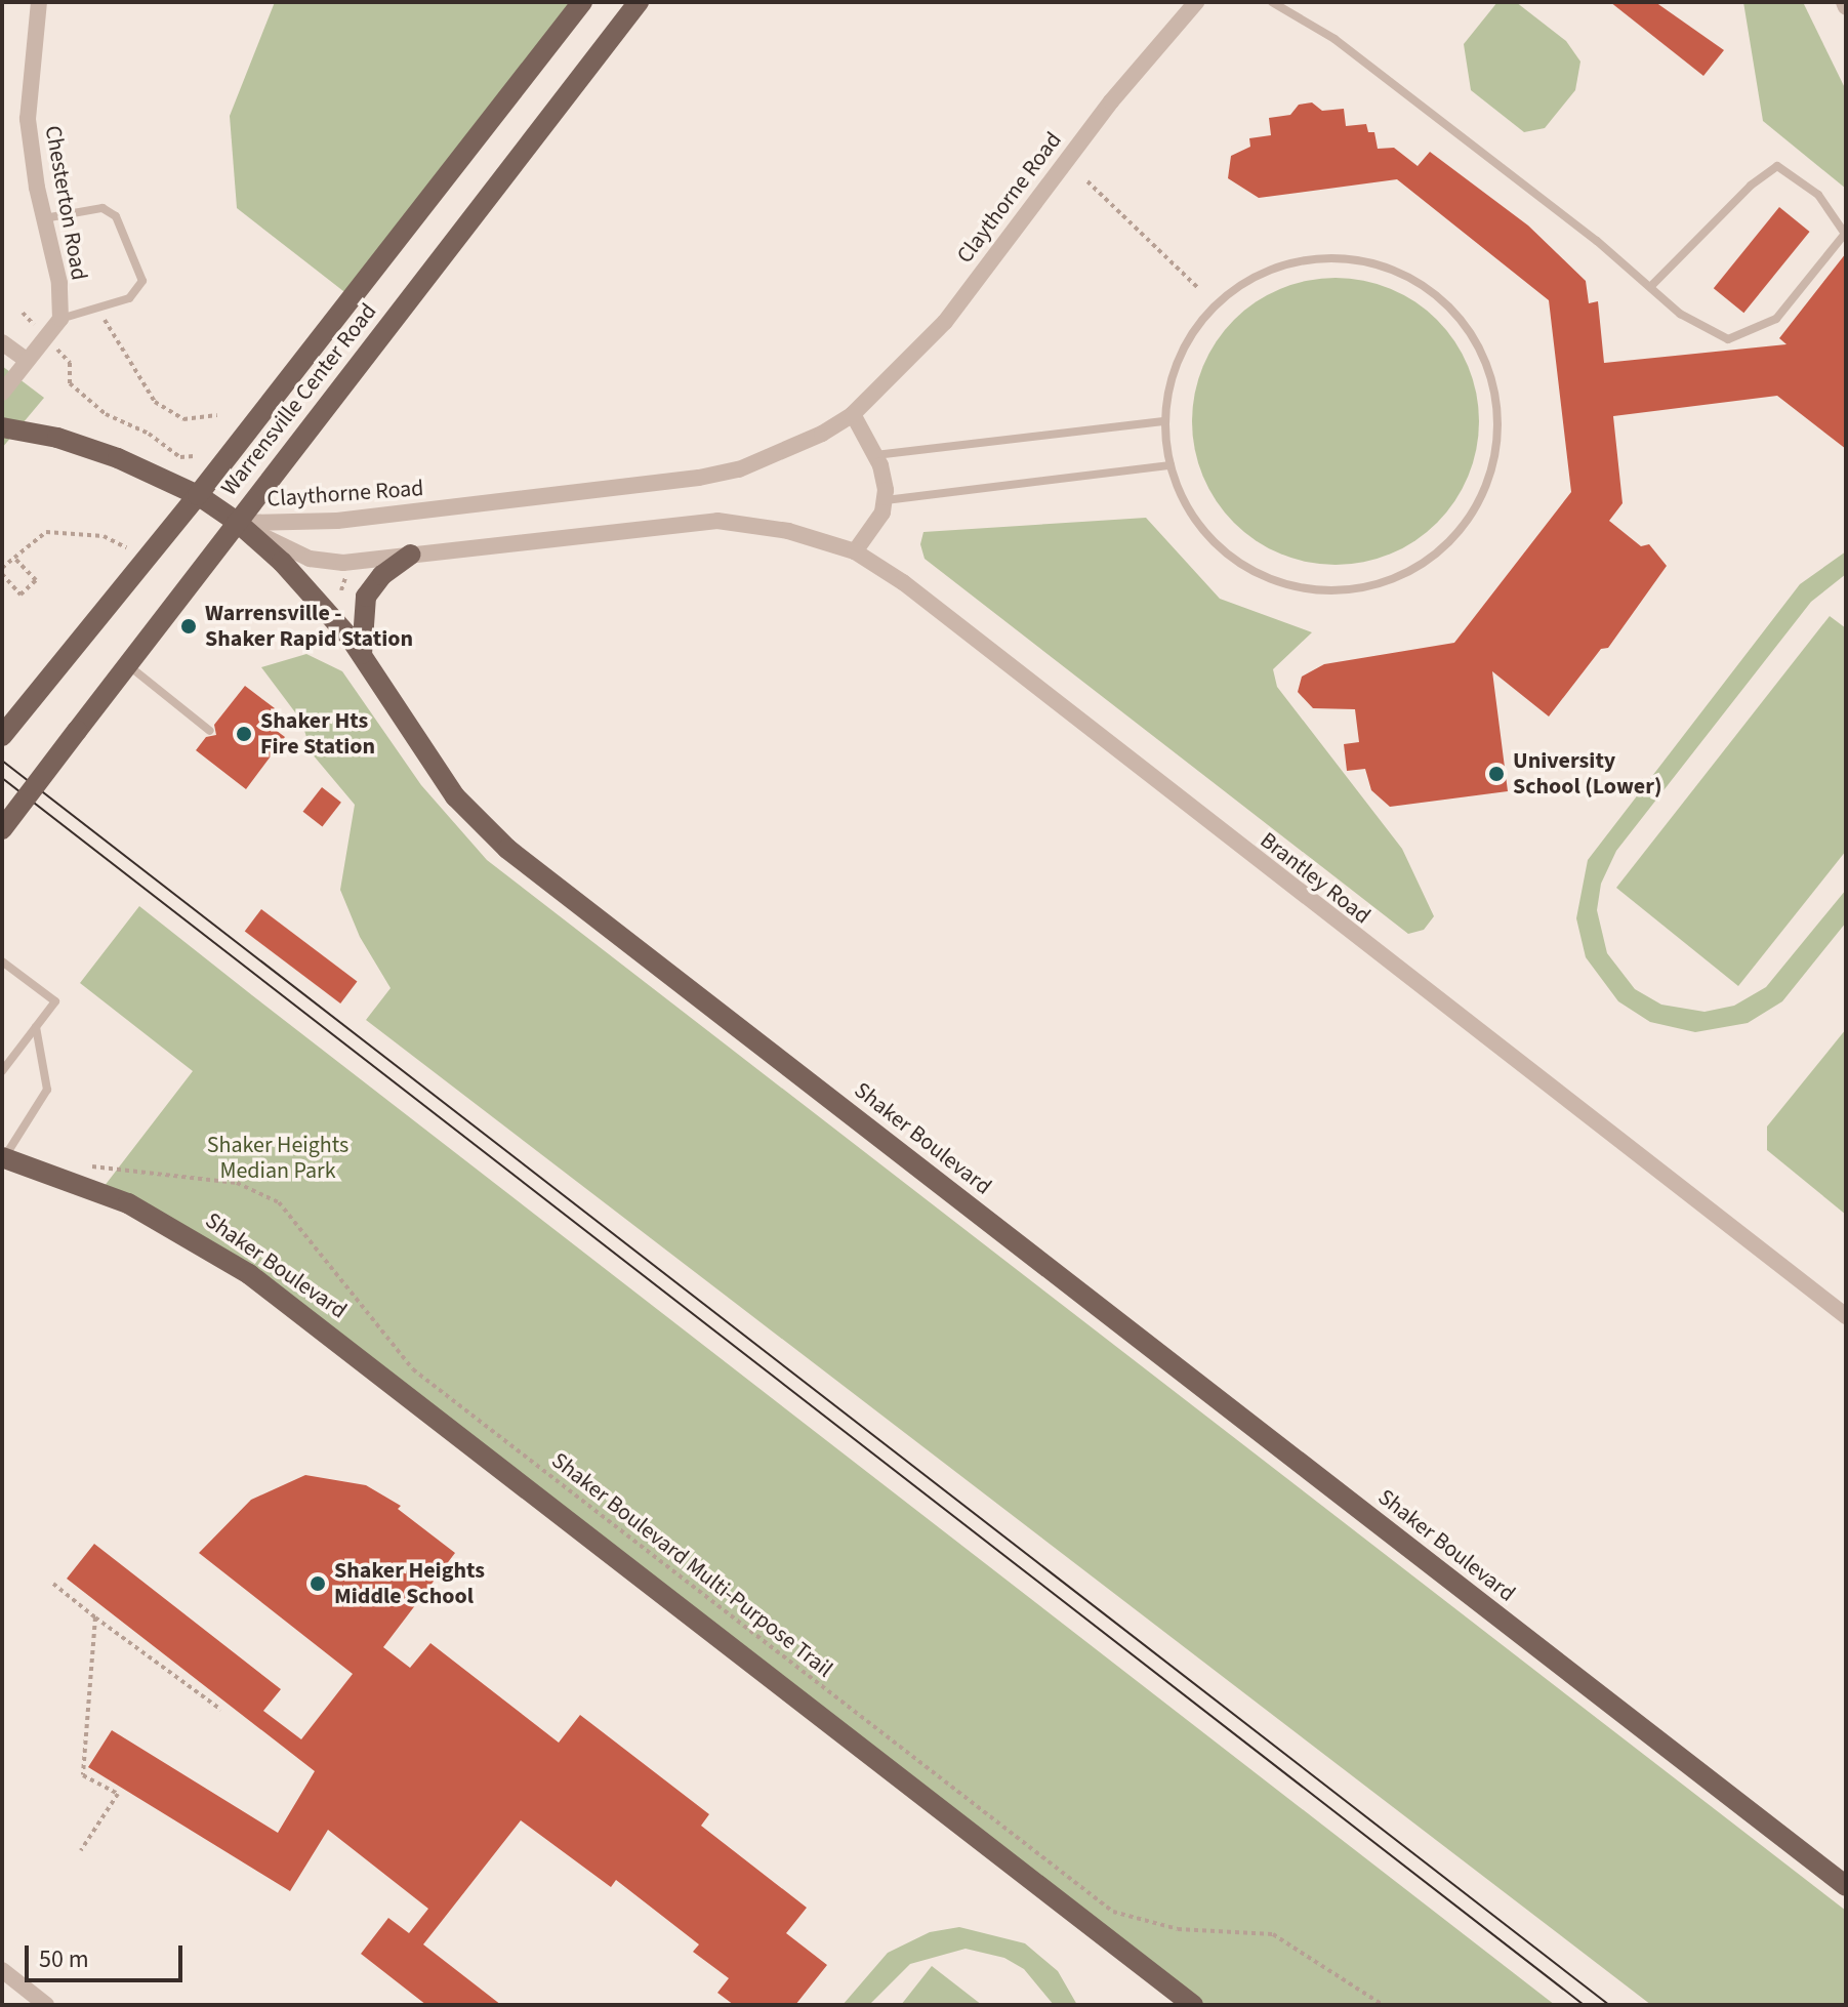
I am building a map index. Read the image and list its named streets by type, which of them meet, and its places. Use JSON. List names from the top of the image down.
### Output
{
  "streets": {
    "main road": ["Warrensville Center Road", "Shaker Boulevard"],
    "street": ["Claythorne Road", "Chesterton Road", "Brantley Road"],
    "path": ["Shaker Boulevard Multi-Purpose Trail"]
  },
  "crossings": [
    ["Claythorne Road", "Warrensville Center Road"],
    ["Claythorne Road", "Brantley Road"],
    ["Claythorne Road", "Shaker Boulevard"],
    ["Warrensville Center Road", "Shaker Boulevard"]
  ],
  "parks": ["Shaker Heights Median Park"],
  "places": [
    "Warrensville - Shaker Rapid Station",
    "Shaker Hts Fire Station",
    "University School (Lower)",
    "Shaker Heights Middle School"
  ],
  "scale_bar": "50 m"
}
